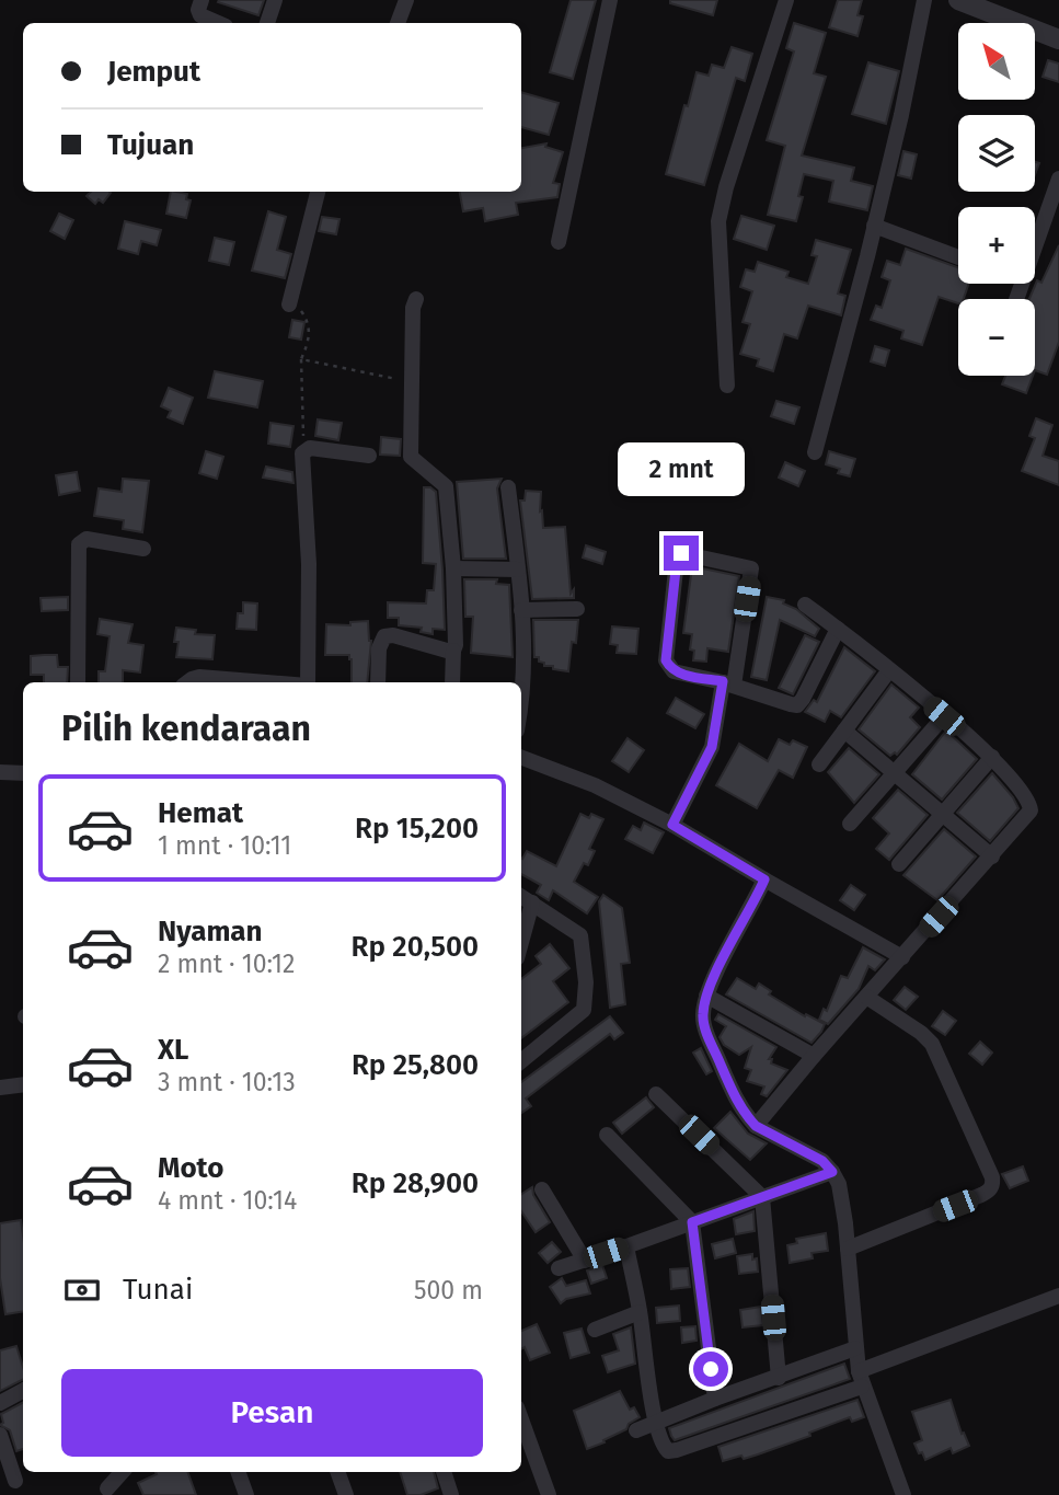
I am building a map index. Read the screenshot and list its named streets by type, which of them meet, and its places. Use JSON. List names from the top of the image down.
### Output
{
  "north": "top left",
  "page": {
    "map_buttons": ["+", "−"],
    "banner": ["Jemput", "Tujuan"],
    "bubble": "2 mnt",
    "heading": "Pilih kendaraan",
    "list": [
      {
        "name": "Hemat",
        "note": "1 mnt · 10:11",
        "value": "Rp 15,200"
      },
      {
        "name": "Nyaman",
        "note": "2 mnt · 10:12",
        "value": "Rp 20,500"
      },
      {
        "name": "XL",
        "note": "3 mnt · 10:13",
        "value": "Rp 25,800"
      },
      {
        "name": "Moto",
        "note": "4 mnt · 10:14",
        "value": "Rp 28,900"
      }
    ],
    "pay": ["Tunai", "500 m"],
    "buttons": "Pesan"
  }
}
